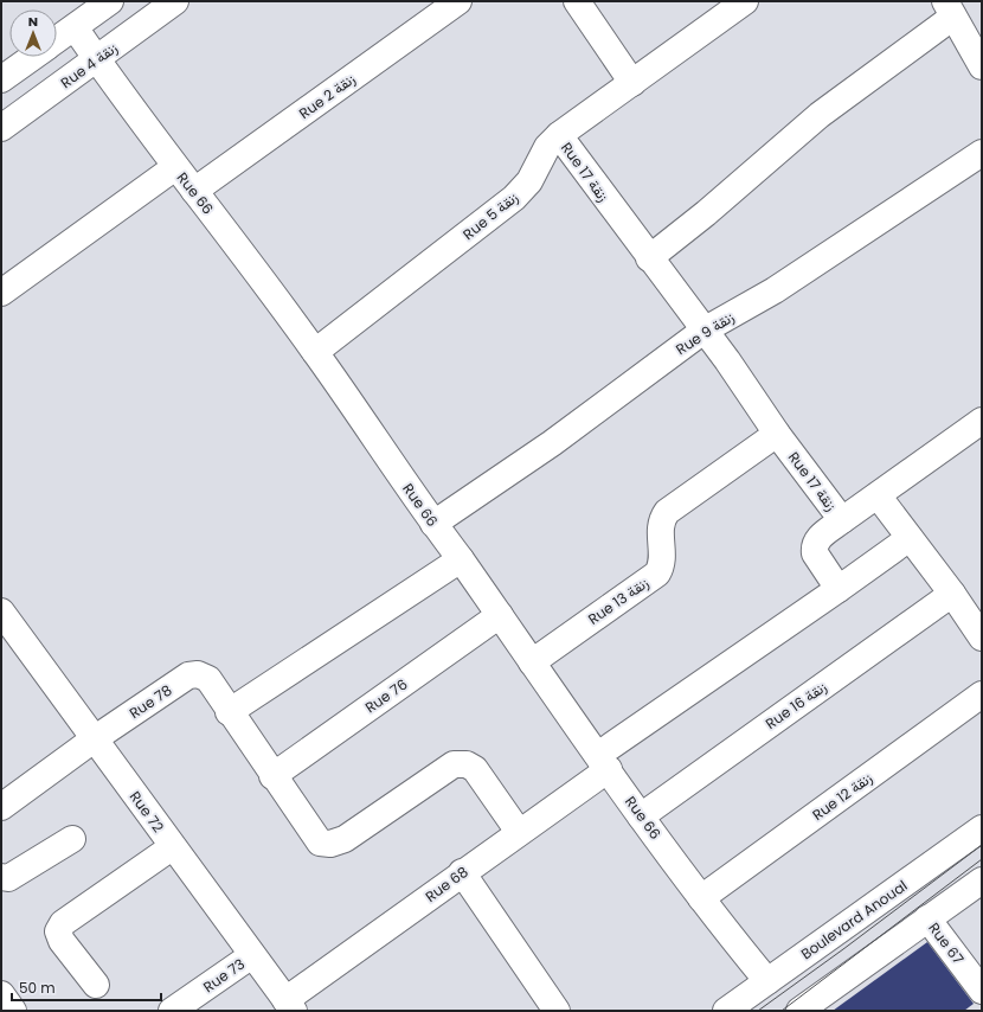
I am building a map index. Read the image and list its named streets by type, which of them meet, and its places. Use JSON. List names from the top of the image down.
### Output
{
  "streets": {
    "street": [
      "Rue 4 زنقة",
      "Rue 2 زنقة",
      "Rue 17 زنقة",
      "Rue 66",
      "Rue 5 زنقة",
      "Rue 9 زنقة",
      "Rue 13 زنقة",
      "Rue 76",
      "Rue 78",
      "Rue 16 زنقة",
      "Rue 12 زنقة",
      "Rue 72",
      "Rue 68",
      "Boulevard Anoual",
      "Rue 67",
      "Rue 73"
    ]
  },
  "crossings": [
    ["Rue 4 زنقة", "Rue 66"],
    ["Rue 2 زنقة", "Rue 66"],
    ["Rue 17 زنقة", "Rue 5 زنقة"],
    ["Rue 17 زنقة", "Rue 9 زنقة"],
    ["Rue 17 زنقة", "Rue 13 زنقة"],
    ["Rue 66", "Rue 5 زنقة"],
    ["Rue 66", "Rue 9 زنقة"],
    ["Rue 66", "Rue 13 زنقة"],
    ["Rue 66", "Rue 76"],
    ["Rue 66", "Rue 16 زنقة"],
    ["Rue 66", "Rue 12 زنقة"],
    ["Rue 66", "Rue 68"],
    ["Rue 66", "Boulevard Anoual"],
    ["Rue 76", "Rue 78"],
    ["Rue 78", "Rue 72"],
    ["Rue 78", "Rue 68"],
    ["Rue 72", "Rue 68"],
    ["Rue 72", "Rue 73"]
  ],
  "scale_bar": "50 m",
  "north": "top"
}
